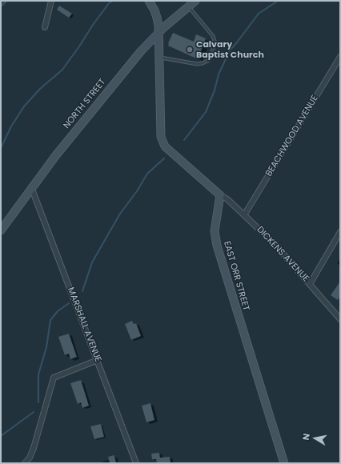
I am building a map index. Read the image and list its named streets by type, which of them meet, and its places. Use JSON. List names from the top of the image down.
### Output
{
  "streets": {
    "street": [
      "NORTH STREET",
      "BEACHWOOD AVENUE",
      "DICKENS AVENUE",
      "EAST ORR STREET",
      "MARSHALL AVENUE"
    ]
  },
  "crossings": [
    ["NORTH STREET", "MARSHALL AVENUE"],
    ["BEACHWOOD AVENUE", "DICKENS AVENUE"],
    ["DICKENS AVENUE", "EAST ORR STREET"]
  ],
  "places": ["Calvary Baptist Church"],
  "north": "left"
}
